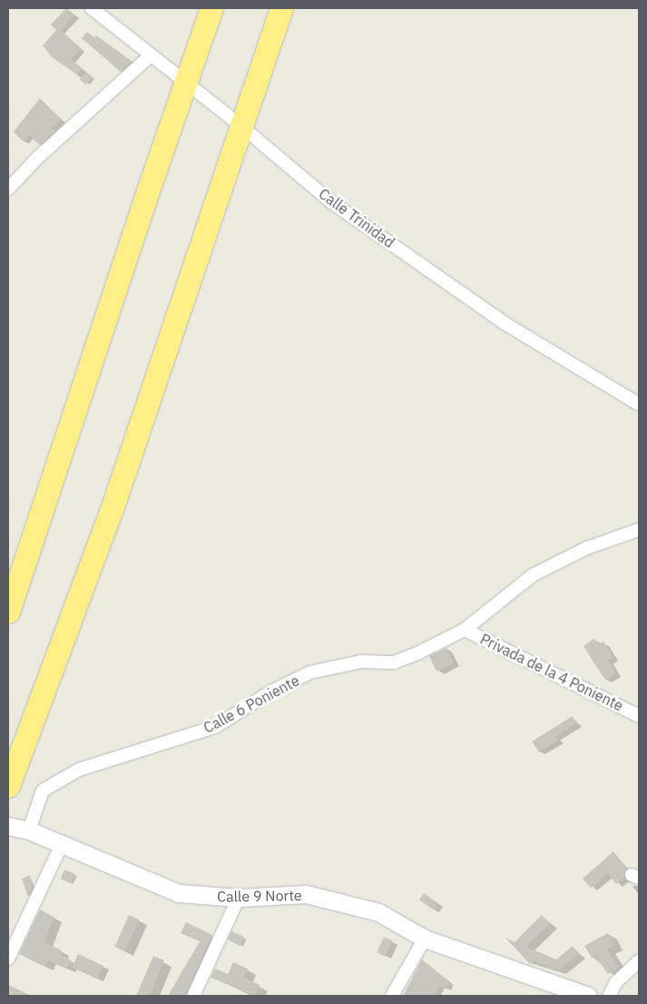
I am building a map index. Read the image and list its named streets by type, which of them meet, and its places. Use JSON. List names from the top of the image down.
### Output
{
  "streets": {
    "street": [
      "Calle Trinidad",
      "Privada de la 4 Poniente",
      "Calle 6 Poniente",
      "Calle 9 Norte"
    ]
  },
  "crossings": [
    ["Privada de la 4 Poniente", "Calle 6 Poniente"],
    ["Calle 6 Poniente", "Calle 9 Norte"]
  ]
}
